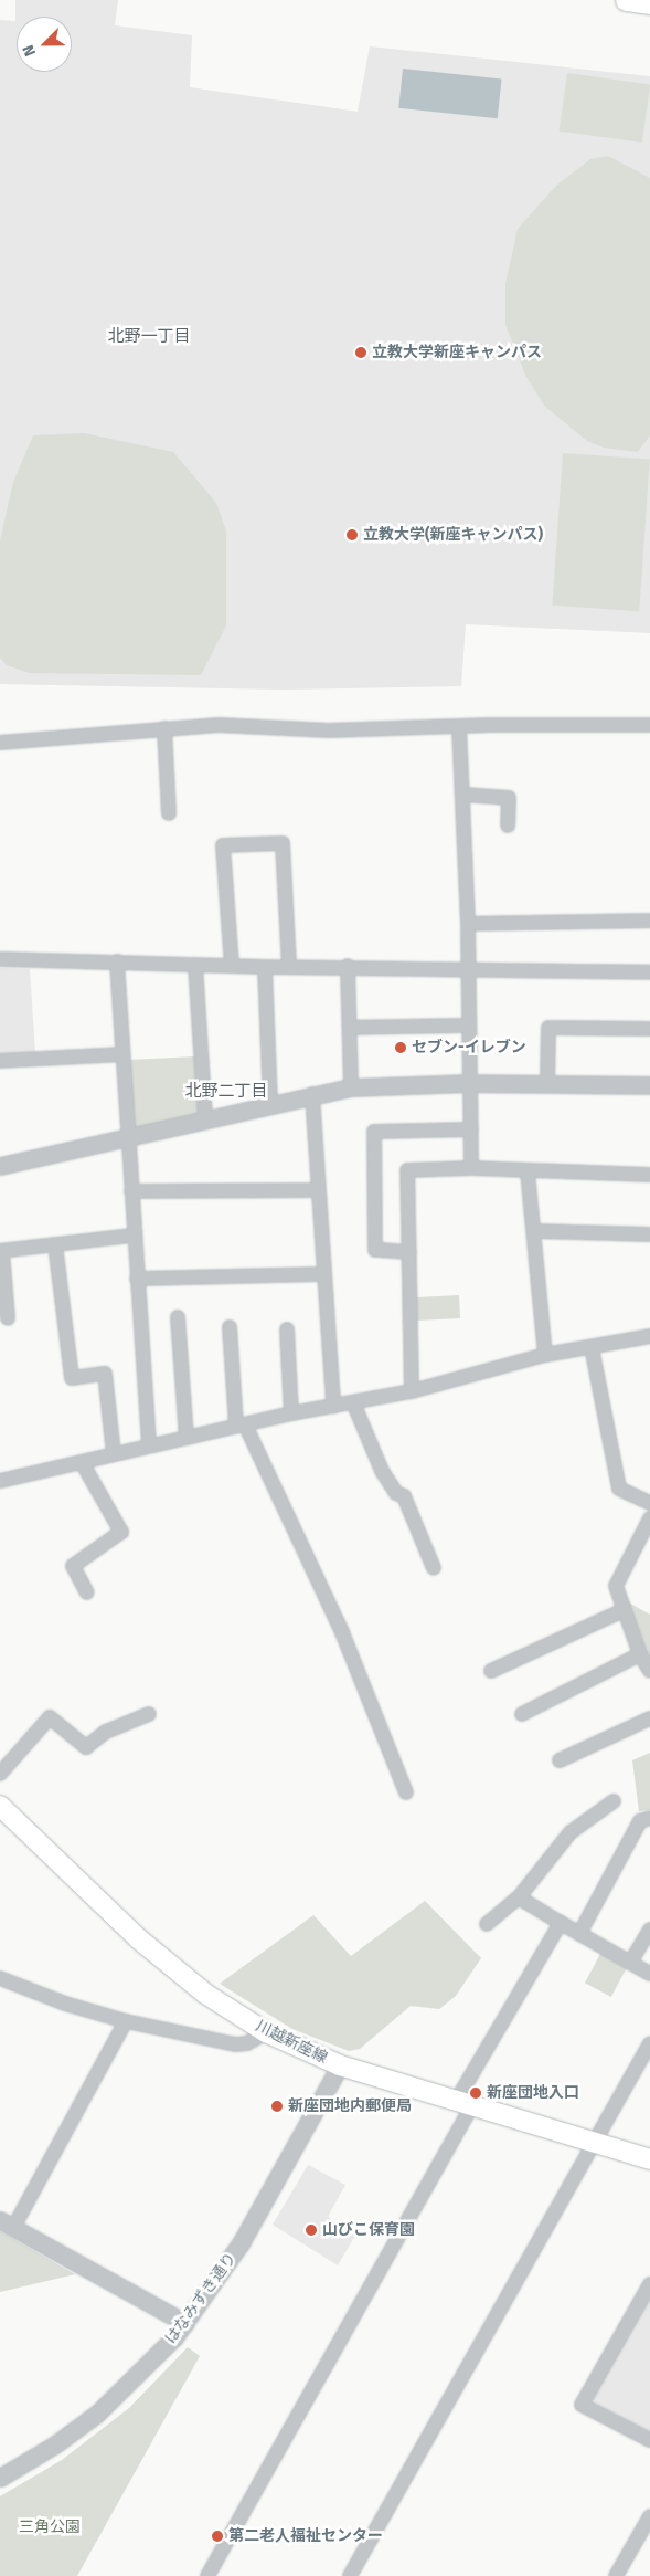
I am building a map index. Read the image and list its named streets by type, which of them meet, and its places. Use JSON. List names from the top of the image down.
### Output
{
  "streets": {
    "main road": ["川越新座線"],
    "street": ["はなみずき通り"]
  },
  "crossings": [
    ["川越新座線", "はなみずき通り"]
  ],
  "districts": ["北野一丁目", "北野二丁目"],
  "parks": ["三角公園"],
  "places": [
    "立教大学新座キャンパス",
    "立教大学(新座キャンパス)",
    "セブン-イレブン",
    "新座団地入口",
    "新座団地内郵便局",
    "山びこ保育園",
    "第二老人福祉センター"
  ],
  "north": "bottom left"
}
